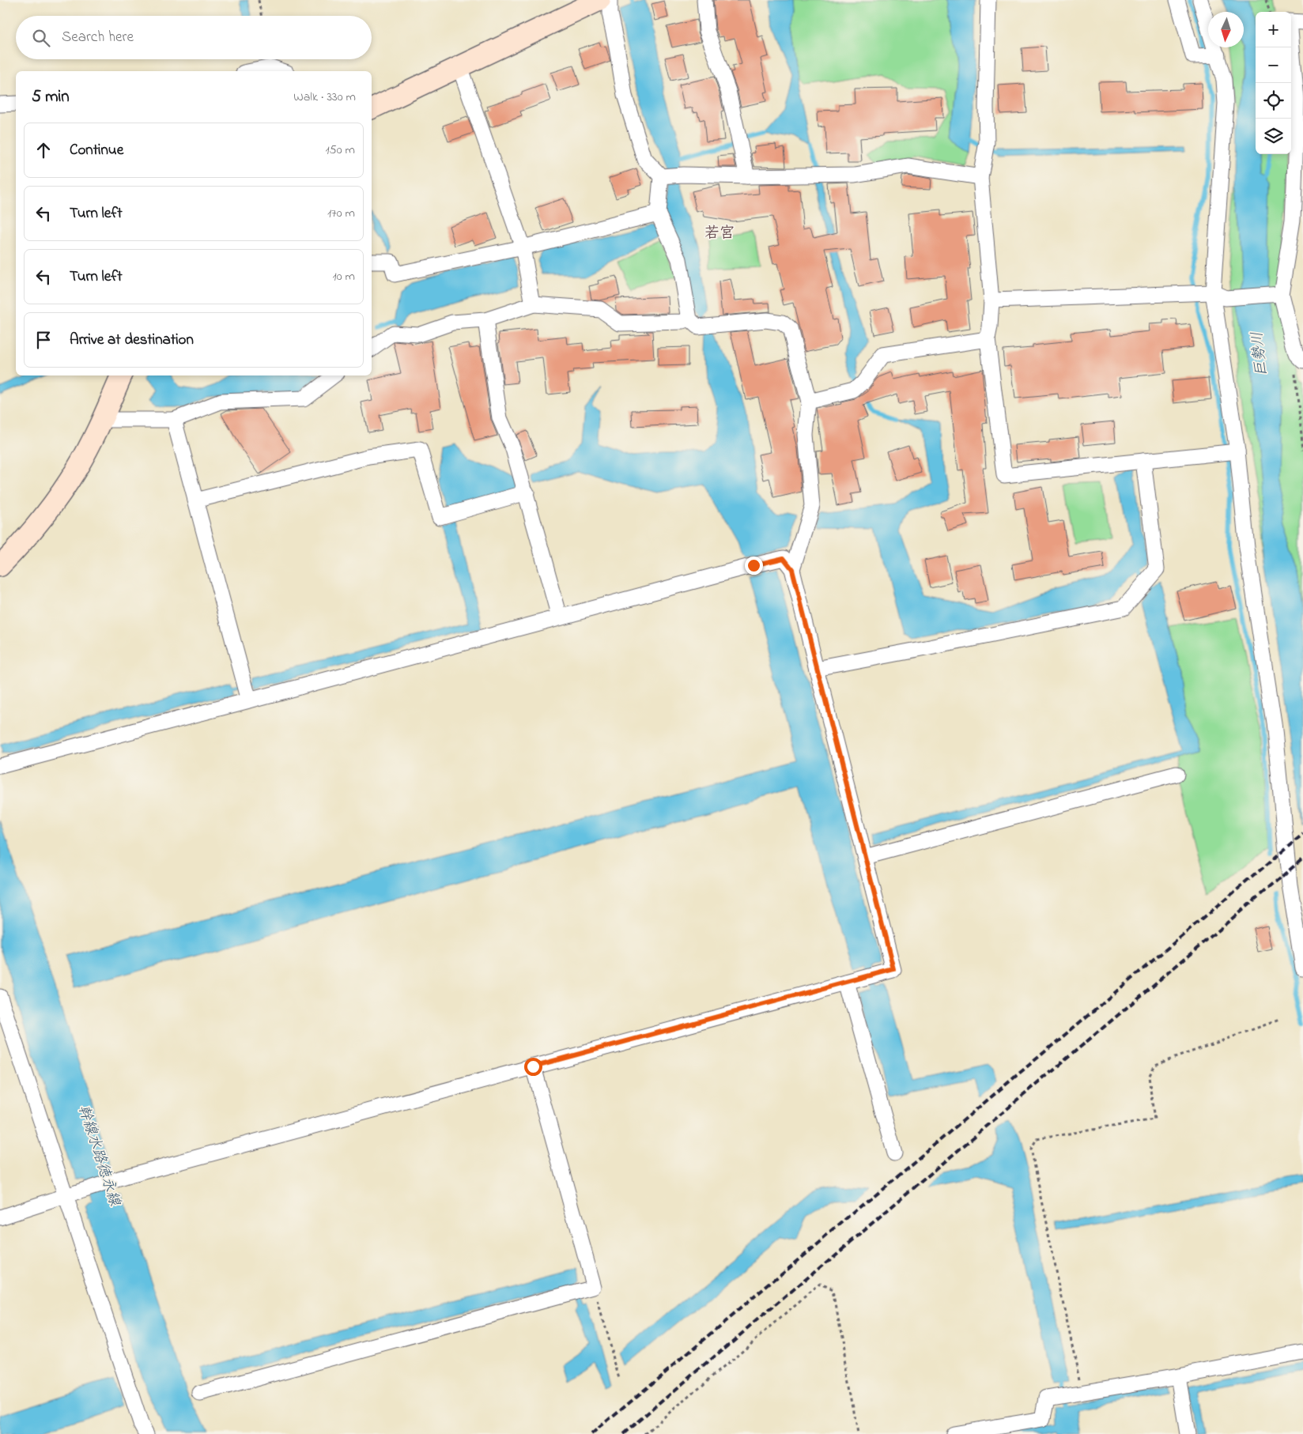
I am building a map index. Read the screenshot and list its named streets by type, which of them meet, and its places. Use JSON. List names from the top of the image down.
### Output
{
  "districts": ["若宮"],
  "water": ["巨勢川", "幹線水路徳永線"],
  "north": "bottom",
  "page": {
    "map_buttons": ["+", "−"],
    "search": "Search here",
    "heading": ["5 min", "Walk · 330 m"],
    "list": [
      ["Continue", "150 m"],
      ["Turn left", "170 m"],
      ["Turn left", "10 m"],
      "Arrive at destination"
    ]
  }
}
